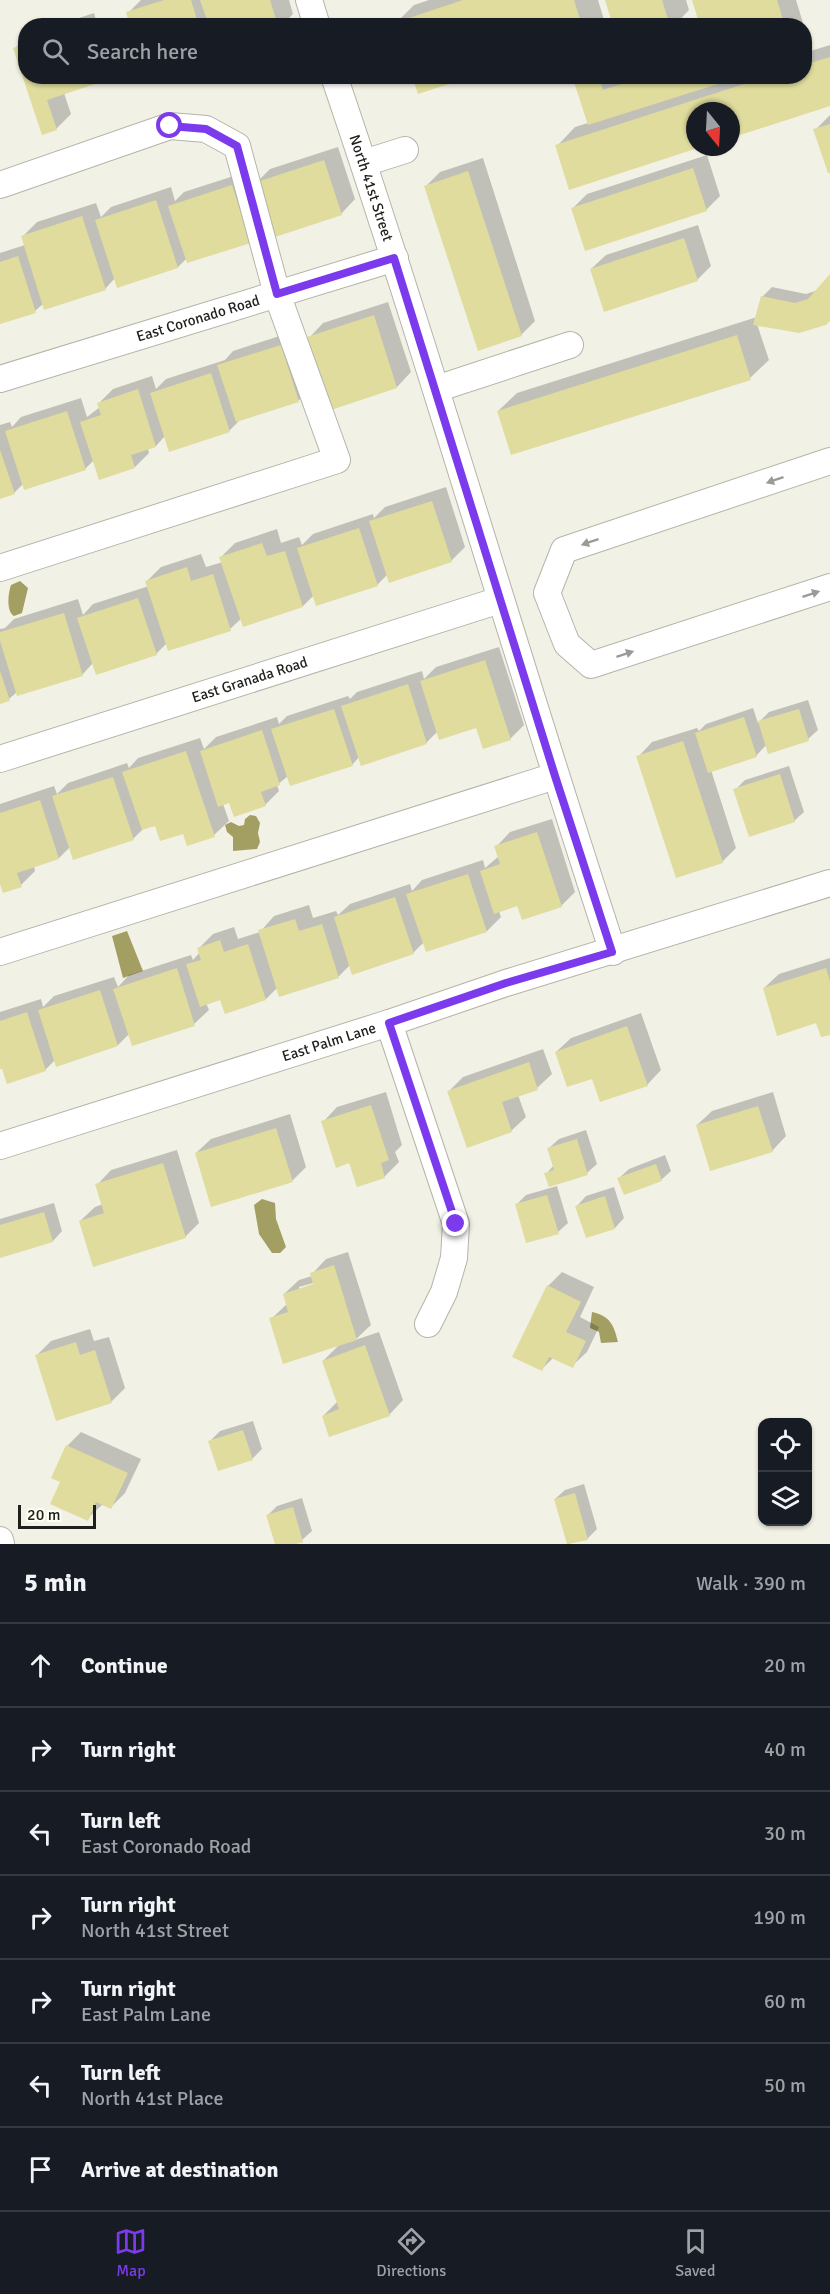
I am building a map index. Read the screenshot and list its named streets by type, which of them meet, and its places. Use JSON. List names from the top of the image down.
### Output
{
  "streets": {
    "street": [
      "North 41st Street",
      "East Coronado Road",
      "East Granada Road",
      "East Palm Lane"
    ]
  },
  "crossings": [
    ["North 41st Street", "East Coronado Road"],
    ["North 41st Street", "East Granada Road"],
    ["North 41st Street", "East Palm Lane"]
  ],
  "scale_bar": "20 m",
  "north": "bottom",
  "page": {
    "search": "Search here",
    "scale": "20 m",
    "heading": ["5 min", "Walk · 390 m"],
    "list": [
      ["Continue", "20 m"],
      ["Turn right", "40 m"],
      ["Turn left", "East Coronado Road", "30 m"],
      ["Turn right", "North 41st Street", "190 m"],
      ["Turn right", "East Palm Lane", "60 m"],
      ["Turn left", "North 41st Place", "50 m"],
      "Arrive at destination"
    ],
    "nav": ["Map", "Directions", "Saved"]
  }
}
